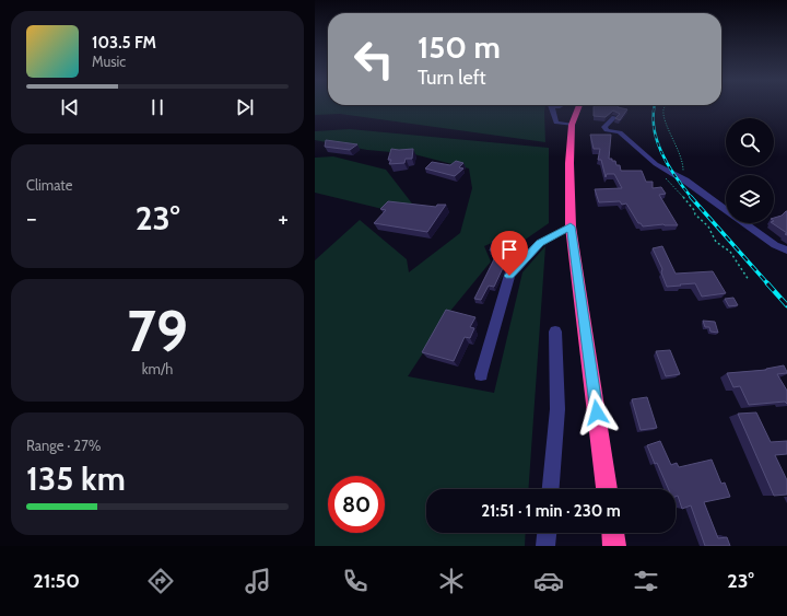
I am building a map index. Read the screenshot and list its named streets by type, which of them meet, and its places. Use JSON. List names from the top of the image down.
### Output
{
  "page": {
    "turn": ["150 m", "Turn left"],
    "song": ["103.5 FM", "Music"],
    "tile": [
      "Climate",
      ["79", "km/h"],
      ["Range · 27%", "135 km"]
    ],
    "heat": ["−", "23°", "+"],
    "limit": "80",
    "trip": "21:51 · 1 min · 230 m",
    "tabs": ["21:50", "23°"]
  }
}
